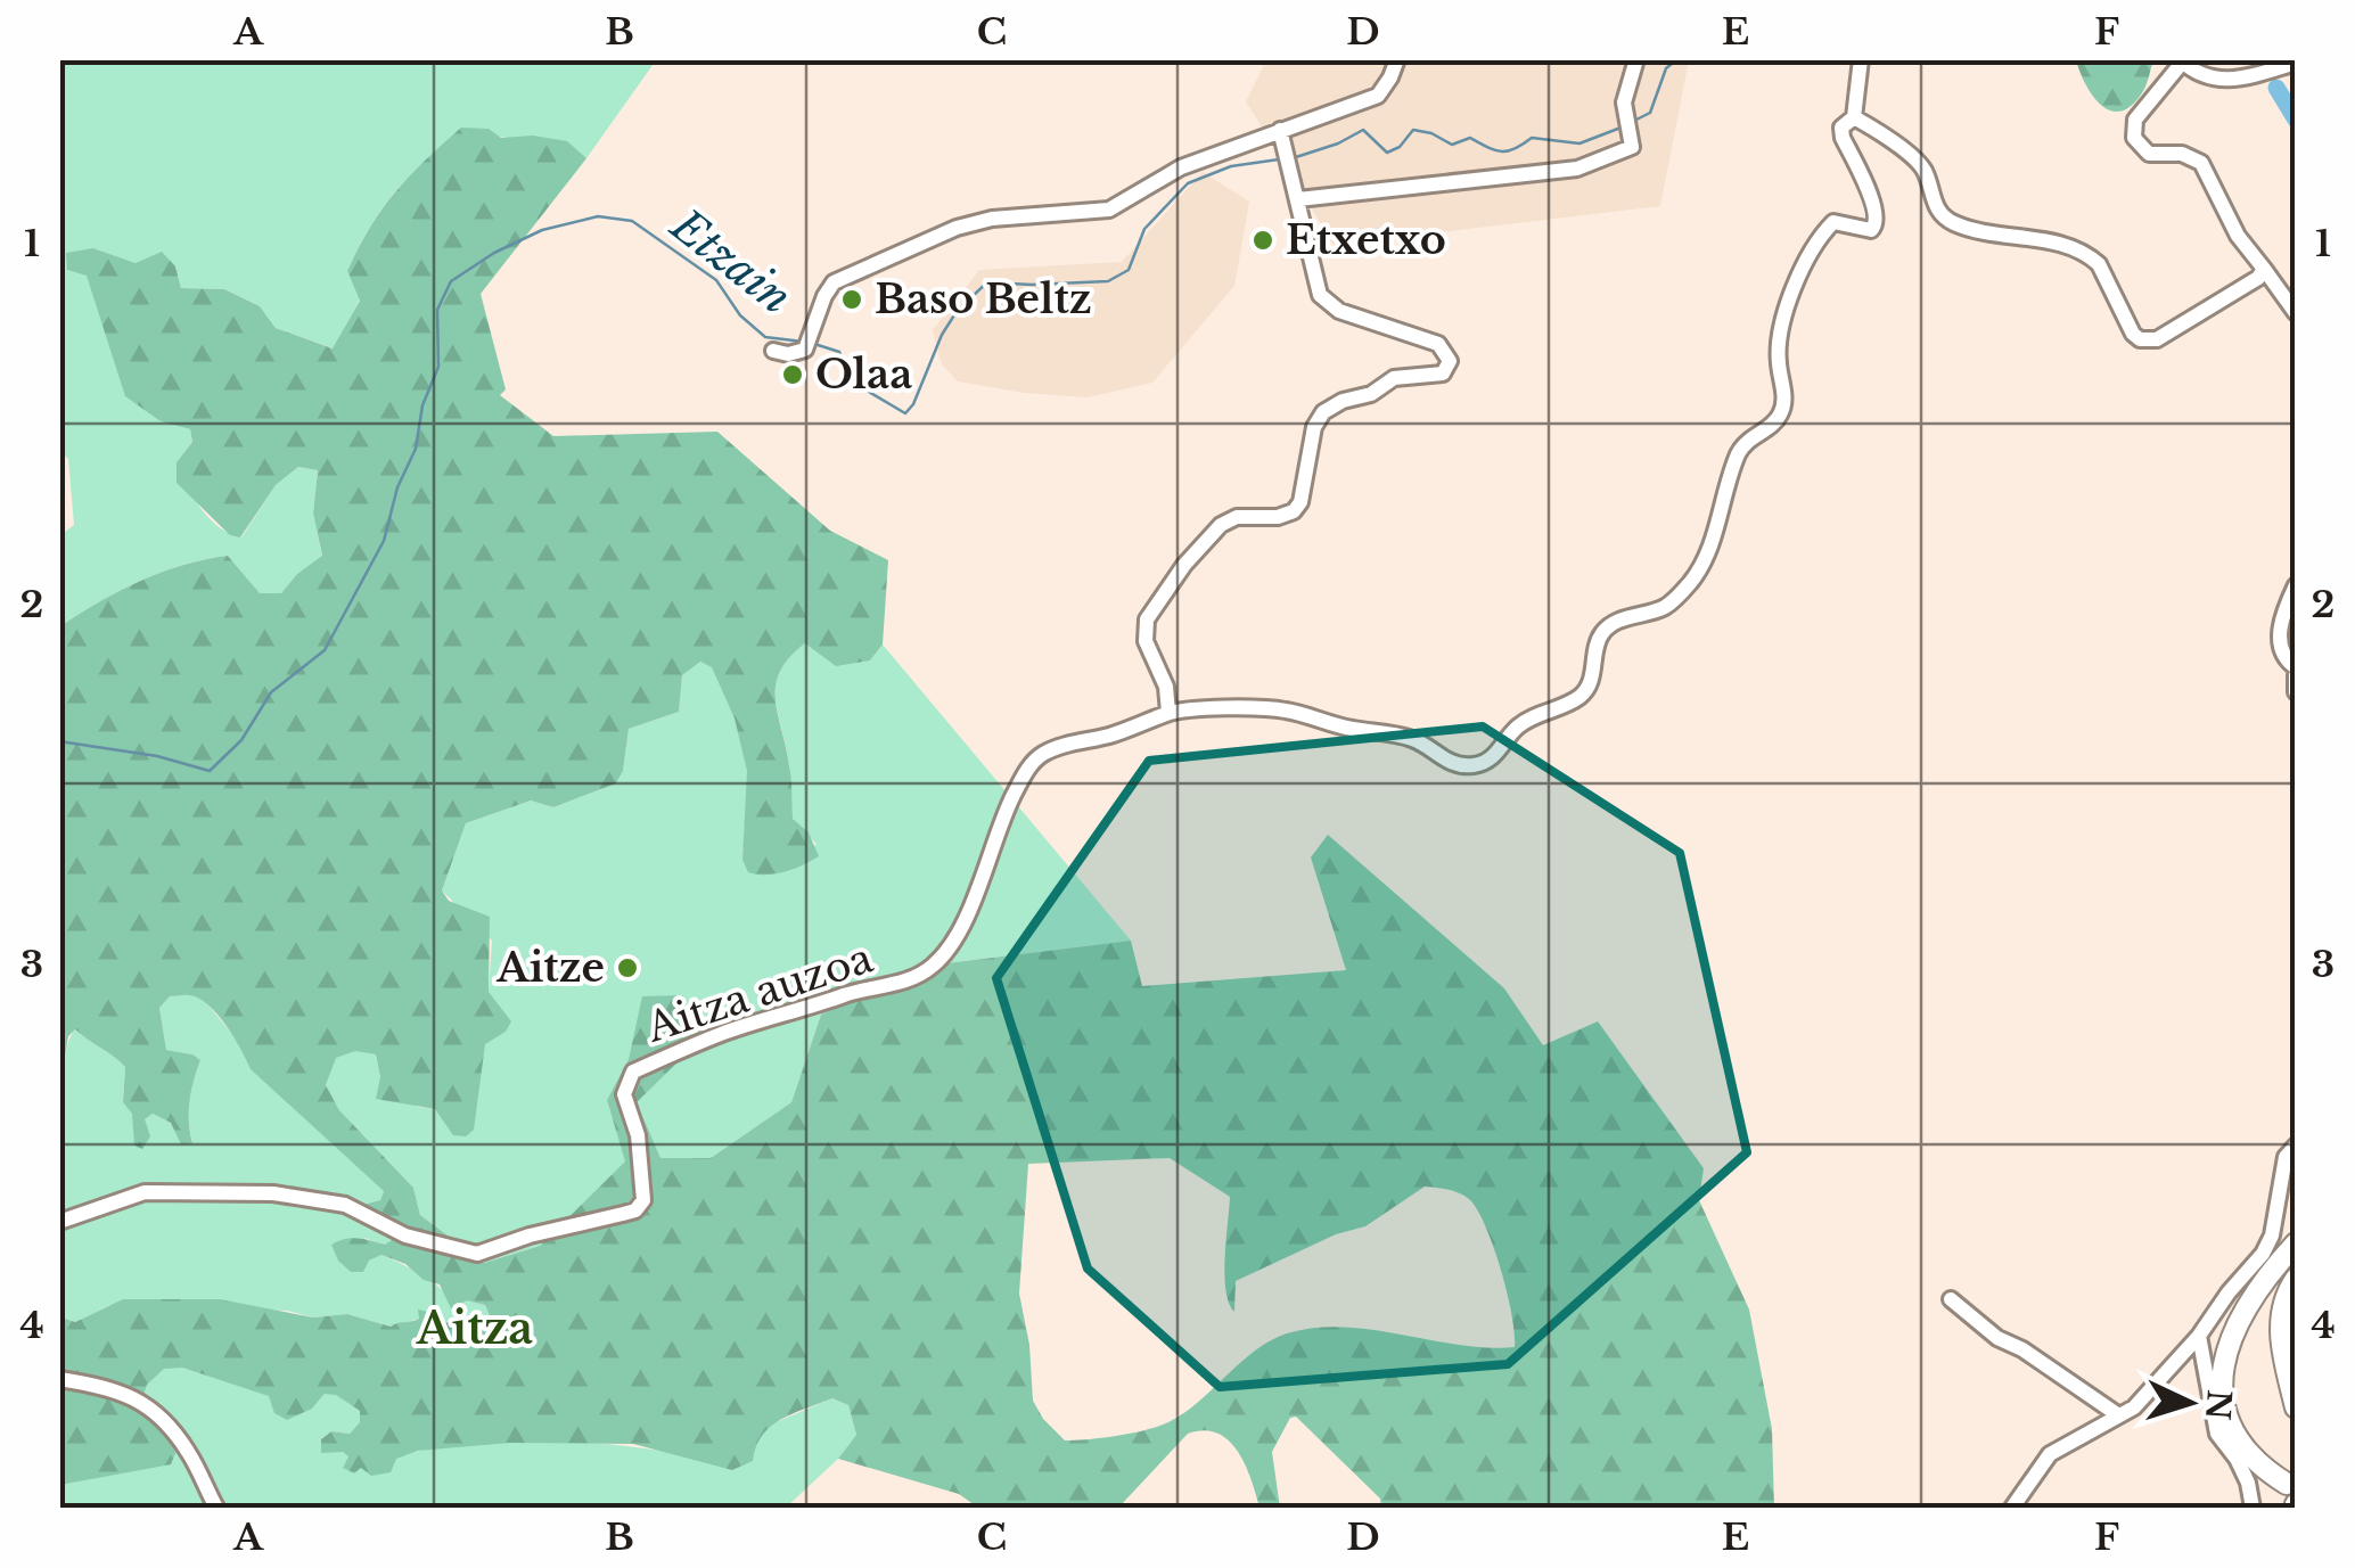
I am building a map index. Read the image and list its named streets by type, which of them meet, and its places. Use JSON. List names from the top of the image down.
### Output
{
  "streets": {
    "street": ["Aitza auzoa"]
  },
  "districts": ["Aitza"],
  "water": ["Etzain"],
  "places": [
    "Etxetxo",
    "Baso Beltz",
    "Olaa",
    "Aitze"
  ],
  "north": "right",
  "grid": {
    "columns": [
      "A",
      "B",
      "C",
      "D",
      "E",
      "F"
    ],
    "rows": [
      "1",
      "2",
      "3",
      "4"
    ]
  }
}
